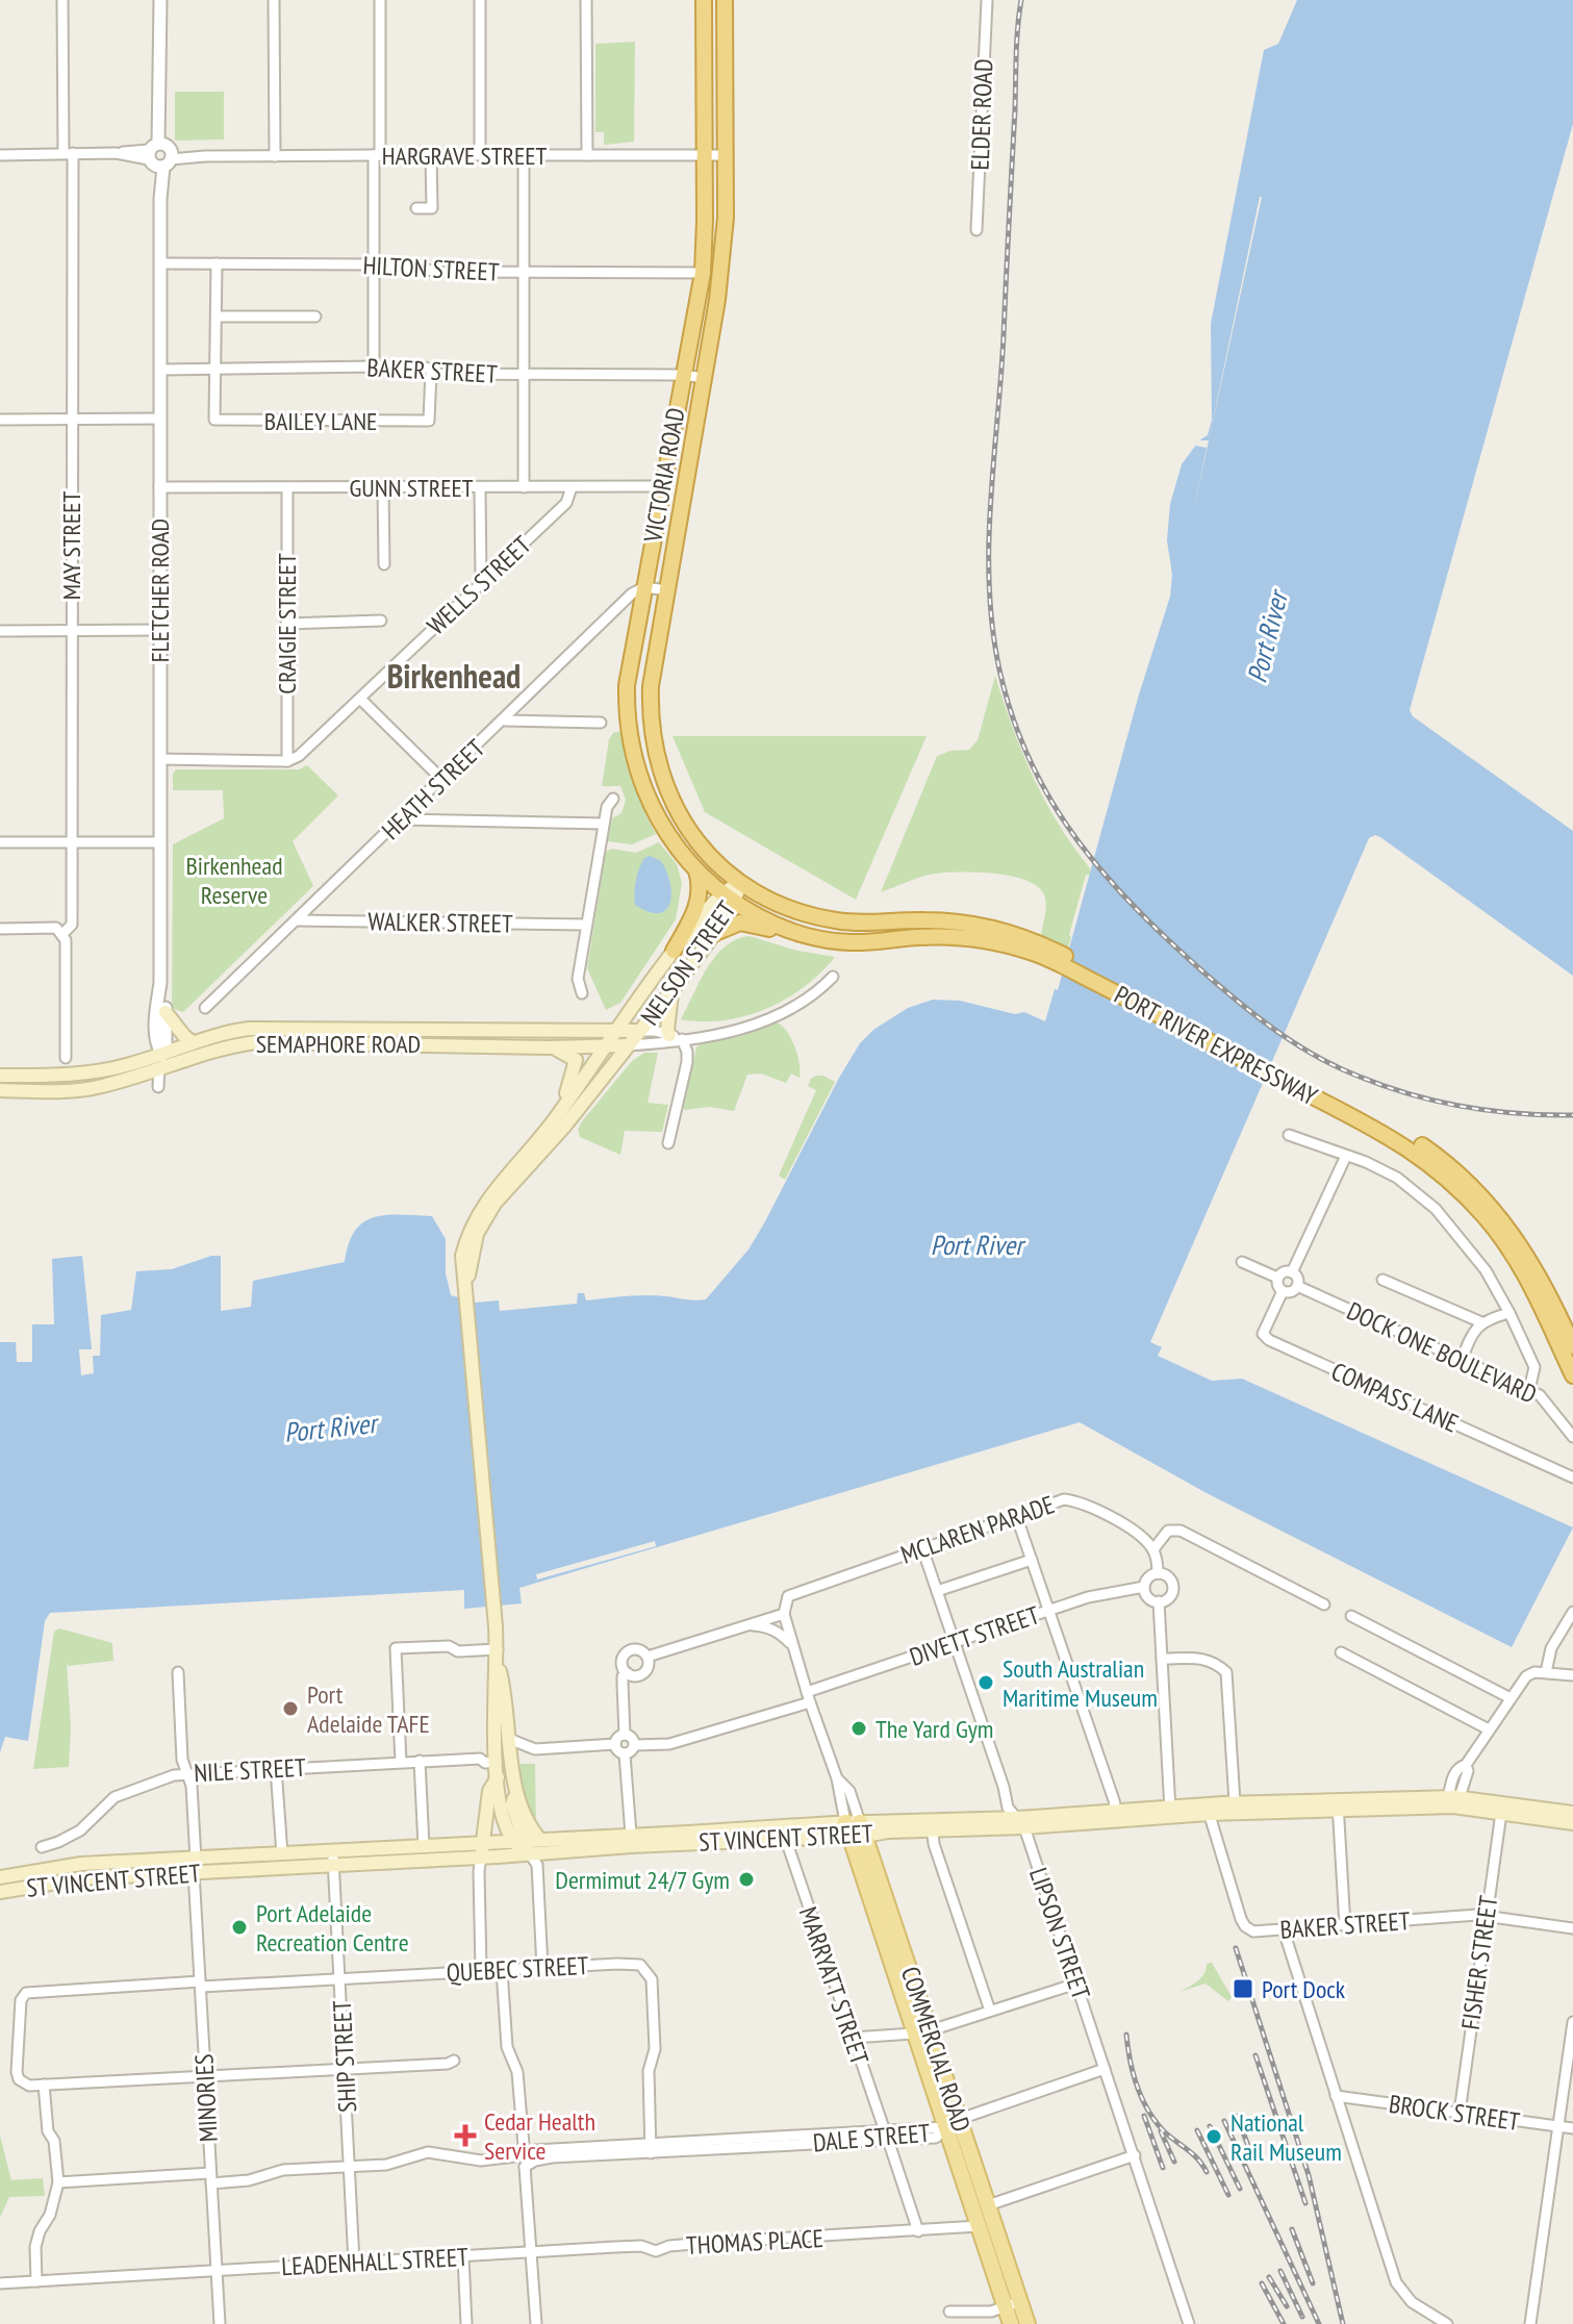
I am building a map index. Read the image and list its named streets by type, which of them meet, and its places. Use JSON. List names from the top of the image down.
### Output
{
  "streets": {
    "highway": ["VICTORIA ROAD", "PORT RIVER EXPRESSWAY"],
    "main road": [
      "NELSON STREET",
      "SEMAPHORE ROAD",
      "ST VINCENT STREET",
      "COMMERCIAL ROAD"
    ],
    "street": [
      "ELDER ROAD",
      "HARGRAVE STREET",
      "HILTON STREET",
      "BAKER STREET",
      "BAILEY LANE",
      "GUNN STREET",
      "MAY STREET",
      "WELLS STREET",
      "FLETCHER ROAD",
      "CRAIGIE STREET",
      "HEATH STREET",
      "WALKER STREET",
      "DOCK ONE BOULEVARD",
      "COMPASS LANE",
      "MCLAREN PARADE",
      "DIVETT STREET",
      "NILE STREET",
      "LIPSON STREET",
      "FISHER STREET",
      "QUEBEC STREET",
      "MARRYATT STREET",
      "SHIP STREET",
      "MINORIES",
      "BROCK STREET",
      "DALE STREET",
      "THOMAS PLACE",
      "LEADENHALL STREET"
    ]
  },
  "crossings": [
    ["HARGRAVE STREET", "VICTORIA ROAD"],
    ["HARGRAVE STREET", "MAY STREET"],
    ["HARGRAVE STREET", "FLETCHER ROAD"],
    ["HILTON STREET", "VICTORIA ROAD"],
    ["HILTON STREET", "FLETCHER ROAD"],
    ["BAKER STREET", "BAILEY LANE"],
    ["BAKER STREET", "VICTORIA ROAD"],
    ["BAKER STREET", "FLETCHER ROAD"],
    ["BAKER STREET", "ST VINCENT STREET"],
    ["BAKER STREET", "FISHER STREET"],
    ["VICTORIA ROAD", "GUNN STREET"],
    ["VICTORIA ROAD", "HEATH STREET"],
    ["VICTORIA ROAD", "NELSON STREET"],
    ["VICTORIA ROAD", "PORT RIVER EXPRESSWAY"],
    ["GUNN STREET", "WELLS STREET"],
    ["GUNN STREET", "FLETCHER ROAD"],
    ["GUNN STREET", "CRAIGIE STREET"],
    ["WELLS STREET", "CRAIGIE STREET"],
    ["FLETCHER ROAD", "SEMAPHORE ROAD"],
    ["HEATH STREET", "WALKER STREET"],
    ["NELSON STREET", "SEMAPHORE ROAD"],
    ["NELSON STREET", "PORT RIVER EXPRESSWAY"],
    ["NELSON STREET", "NILE STREET"],
    ["NELSON STREET", "ST VINCENT STREET"],
    ["DOCK ONE BOULEVARD", "COMPASS LANE"],
    ["MCLAREN PARADE", "LIPSON STREET"],
    ["MCLAREN PARADE", "COMMERCIAL ROAD"],
    ["DIVETT STREET", "LIPSON STREET"],
    ["DIVETT STREET", "COMMERCIAL ROAD"],
    ["NILE STREET", "MINORIES"],
    ["ST VINCENT STREET", "LIPSON STREET"],
    ["ST VINCENT STREET", "FISHER STREET"],
    ["ST VINCENT STREET", "MARRYATT STREET"],
    ["ST VINCENT STREET", "COMMERCIAL ROAD"],
    ["ST VINCENT STREET", "SHIP STREET"],
    ["ST VINCENT STREET", "MINORIES"],
    ["LIPSON STREET", "DALE STREET"],
    ["FISHER STREET", "BROCK STREET"],
    ["QUEBEC STREET", "SHIP STREET"],
    ["QUEBEC STREET", "MINORIES"],
    ["QUEBEC STREET", "DALE STREET"],
    ["MARRYATT STREET", "DALE STREET"],
    ["MARRYATT STREET", "THOMAS PLACE"],
    ["COMMERCIAL ROAD", "DALE STREET"],
    ["COMMERCIAL ROAD", "THOMAS PLACE"],
    ["SHIP STREET", "LEADENHALL STREET"],
    ["MINORIES", "LEADENHALL STREET"],
    ["THOMAS PLACE", "LEADENHALL STREET"]
  ],
  "districts": ["Birkenhead"],
  "water": ["Port River"],
  "parks": ["Birkenhead Reserve"],
  "places": {
    "other": [
      "South Australian Maritime Museum",
      "Port Adelaide TAFE",
      "The Yard Gym",
      "Dermimut 24/7 Gym",
      "Port Adelaide Recreation Centre",
      "National Rail Museum"
    ],
    "transit": ["Port Dock"],
    "health": ["Cedar Health Service"]
  }
}
